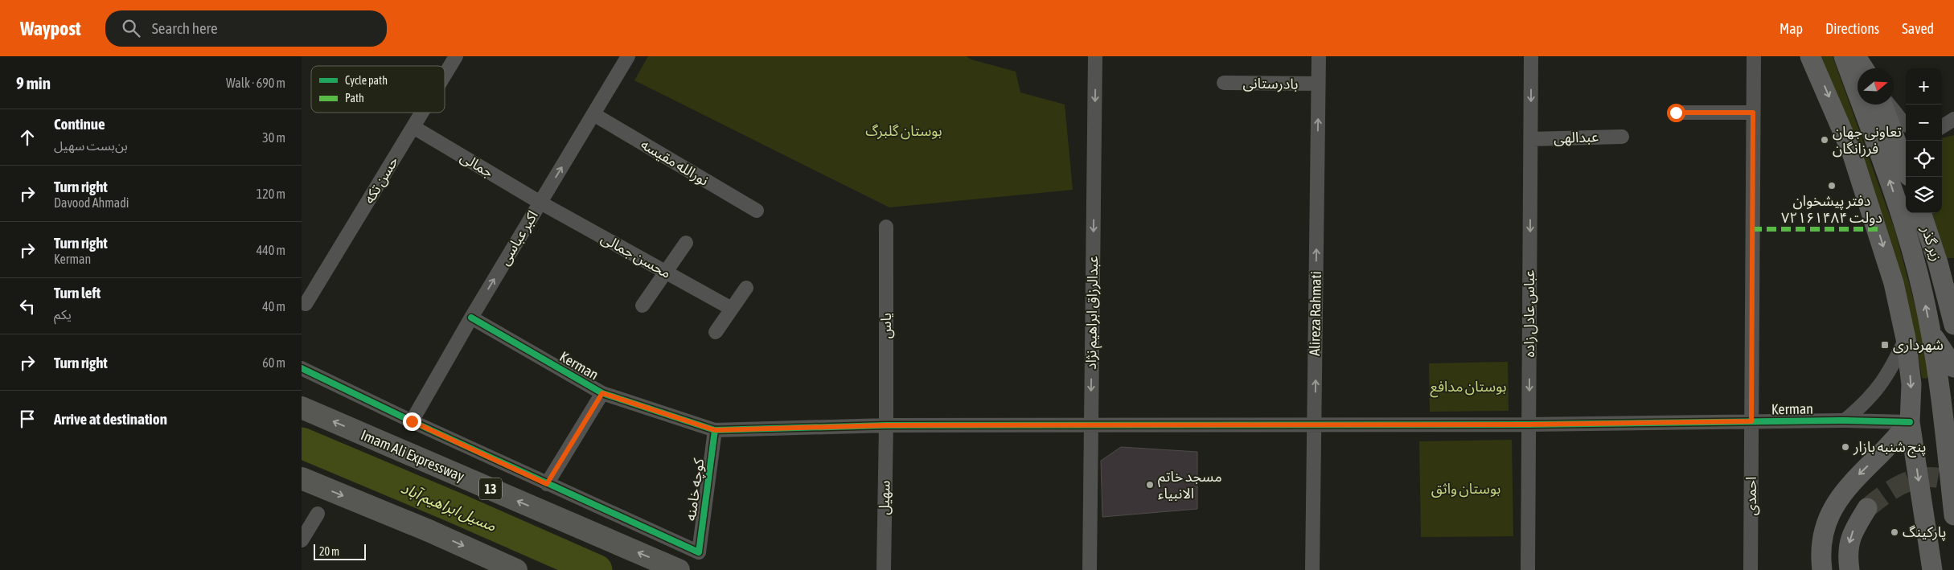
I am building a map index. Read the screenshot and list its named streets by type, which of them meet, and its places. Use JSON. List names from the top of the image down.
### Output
{
  "streets": {
    "highway": ["Imam Ali Expressway", "13"],
    "main road": ["زیر گذر", "Kerman"],
    "street": [
      "بادرستانی",
      "عبدالهی",
      "نورالله مقیسه",
      "جمالی",
      "حسن تکه",
      "اکبر عباسی",
      "محسن جمالی",
      "عبدالرزاق ابراهیم نژاد",
      "Alireza Rahmati",
      "عباس عادل زاده",
      "یاس",
      "کوچه خامنه",
      "احمدی",
      "سهیل"
    ]
  },
  "crossings": [
    ["بادرستانی", "Alireza Rahmati"],
    ["عبدالهی", "عباس عادل زاده"],
    ["نورالله مقیسه", "اکبر عباسی"],
    ["جمالی", "حسن تکه"],
    ["جمالی", "اکبر عباسی"],
    ["جمالی", "محسن جمالی"],
    ["اکبر عباسی", "محسن جمالی"],
    ["اکبر عباسی", "Kerman"],
    ["عبدالرزاق ابراهیم نژاد", "Kerman"],
    ["Alireza Rahmati", "Kerman"],
    ["عباس عادل زاده", "Kerman"],
    ["یاس", "Kerman"],
    ["یاس", "سهیل"],
    ["Kerman", "کوچه خامنه"],
    ["Kerman", "احمدی"],
    ["Kerman", "سهیل"]
  ],
  "one_way": [
    "اکبر عباسی",
    "عبدالرزاق ابراهیم نژاد",
    "Alireza Rahmati",
    "عباس عادل زاده"
  ],
  "water": ["مسیل ابراهیم آباد"],
  "parks": ["بوستان گلبرگ", "بوستان مدافع", "بوستان واثق"],
  "places": {
    "other": [
      "تعاونی جهان فرزانگان",
      "دفتر پیشخوان دولت ۷۲۱۶۱۴۸۴",
      "پنج شنبه بازار",
      "مسجد خاتم الانبیاء",
      "پارکینگ"
    ],
    "transit": ["شهرداری"]
  },
  "legend": ["Cycle path", "Path"],
  "scale_bar": "20 m",
  "north": "right",
  "page": {
    "header": "Waypost",
    "search": "Search here",
    "nav": ["Map", "Directions", "Saved"],
    "heading": ["9 min", "Walk · 690 m"],
    "map_buttons": ["+", "−"],
    "list": [
      ["Continue", "بن‌بست سهیل", "30 m"],
      ["Turn right", "Davood Ahmadi", "120 m"],
      ["Turn right", "Kerman", "440 m"],
      ["Turn left", "یکم", "40 m"],
      ["Turn right", "60 m"],
      "Arrive at destination"
    ],
    "scale": "20 m"
  }
}
